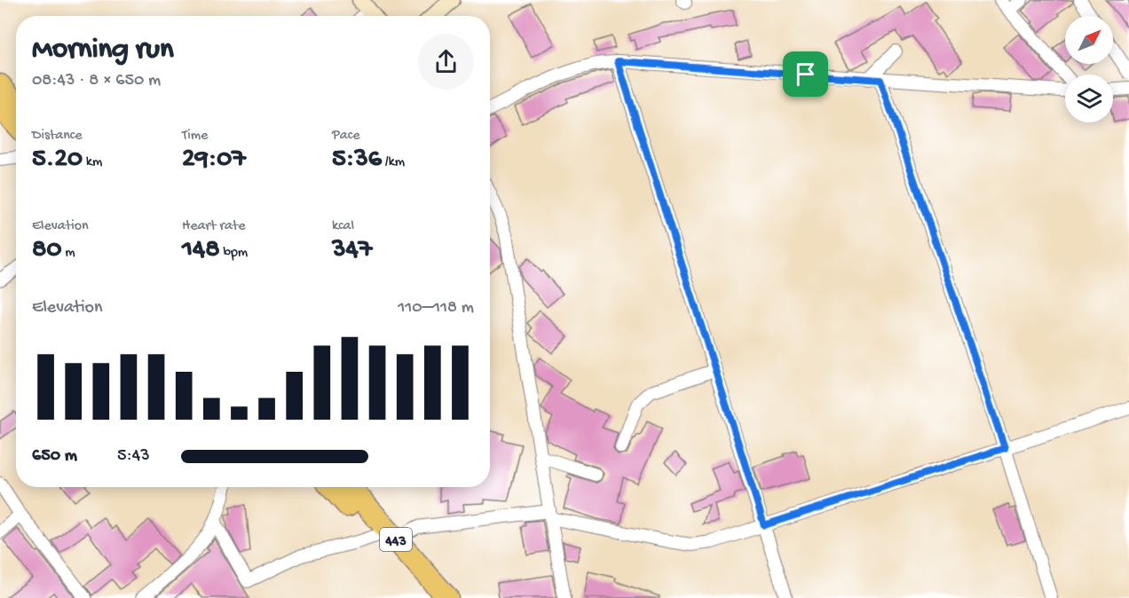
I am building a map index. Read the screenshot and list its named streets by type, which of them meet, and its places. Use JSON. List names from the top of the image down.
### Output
{
  "streets": {
    "highway": ["443"]
  },
  "north": "top right",
  "page": {
    "heading": ["Morning run", "08:43 · 8 × 650 m"],
    "stats": [
      ["Distance", "5.20 km"],
      ["Time", "29:07"],
      ["Pace", "5:36 /km"],
      ["Elevation", "80 m"],
      ["Heart rate", "148 bpm"],
      ["kcal", "347"]
    ],
    "chart": ["Elevation", "110–118 m"],
    "list": [
      {
        "name": "650 m",
        "note": "5:43"
      }
    ]
  }
}
